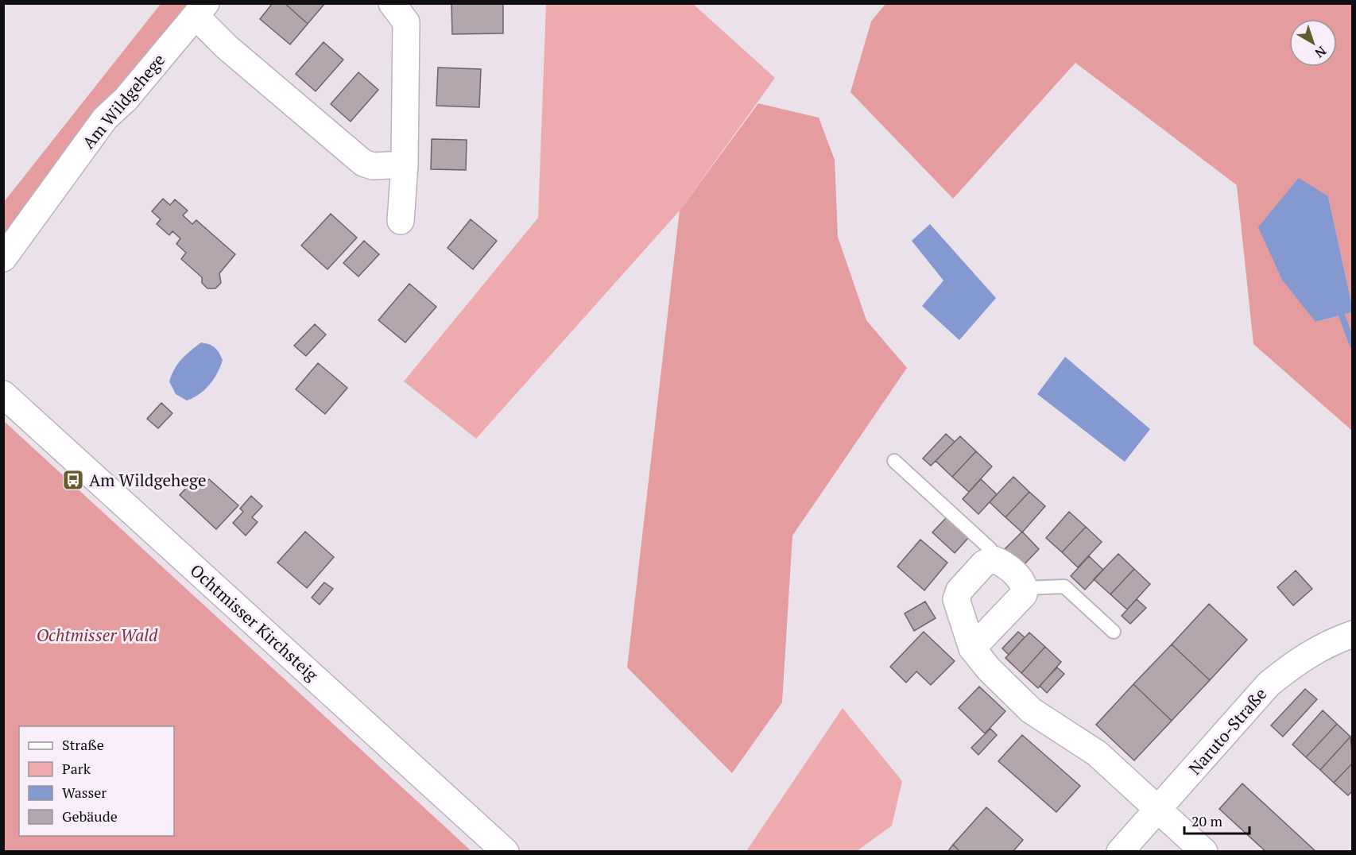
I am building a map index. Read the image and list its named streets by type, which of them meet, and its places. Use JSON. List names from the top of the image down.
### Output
{
  "streets": {
    "street": ["Am Wildgehege", "Ochtmisser Kirchsteig", "Naruto-Straße"]
  },
  "parks": ["Ochtmisser Wald"],
  "places": {
    "bus stop": ["Am Wildgehege"]
  },
  "legend": [
    "Straße",
    "Park",
    "Wasser",
    "Gebäude"
  ],
  "scale_bar": "20 m",
  "north": "bottom right"
}
